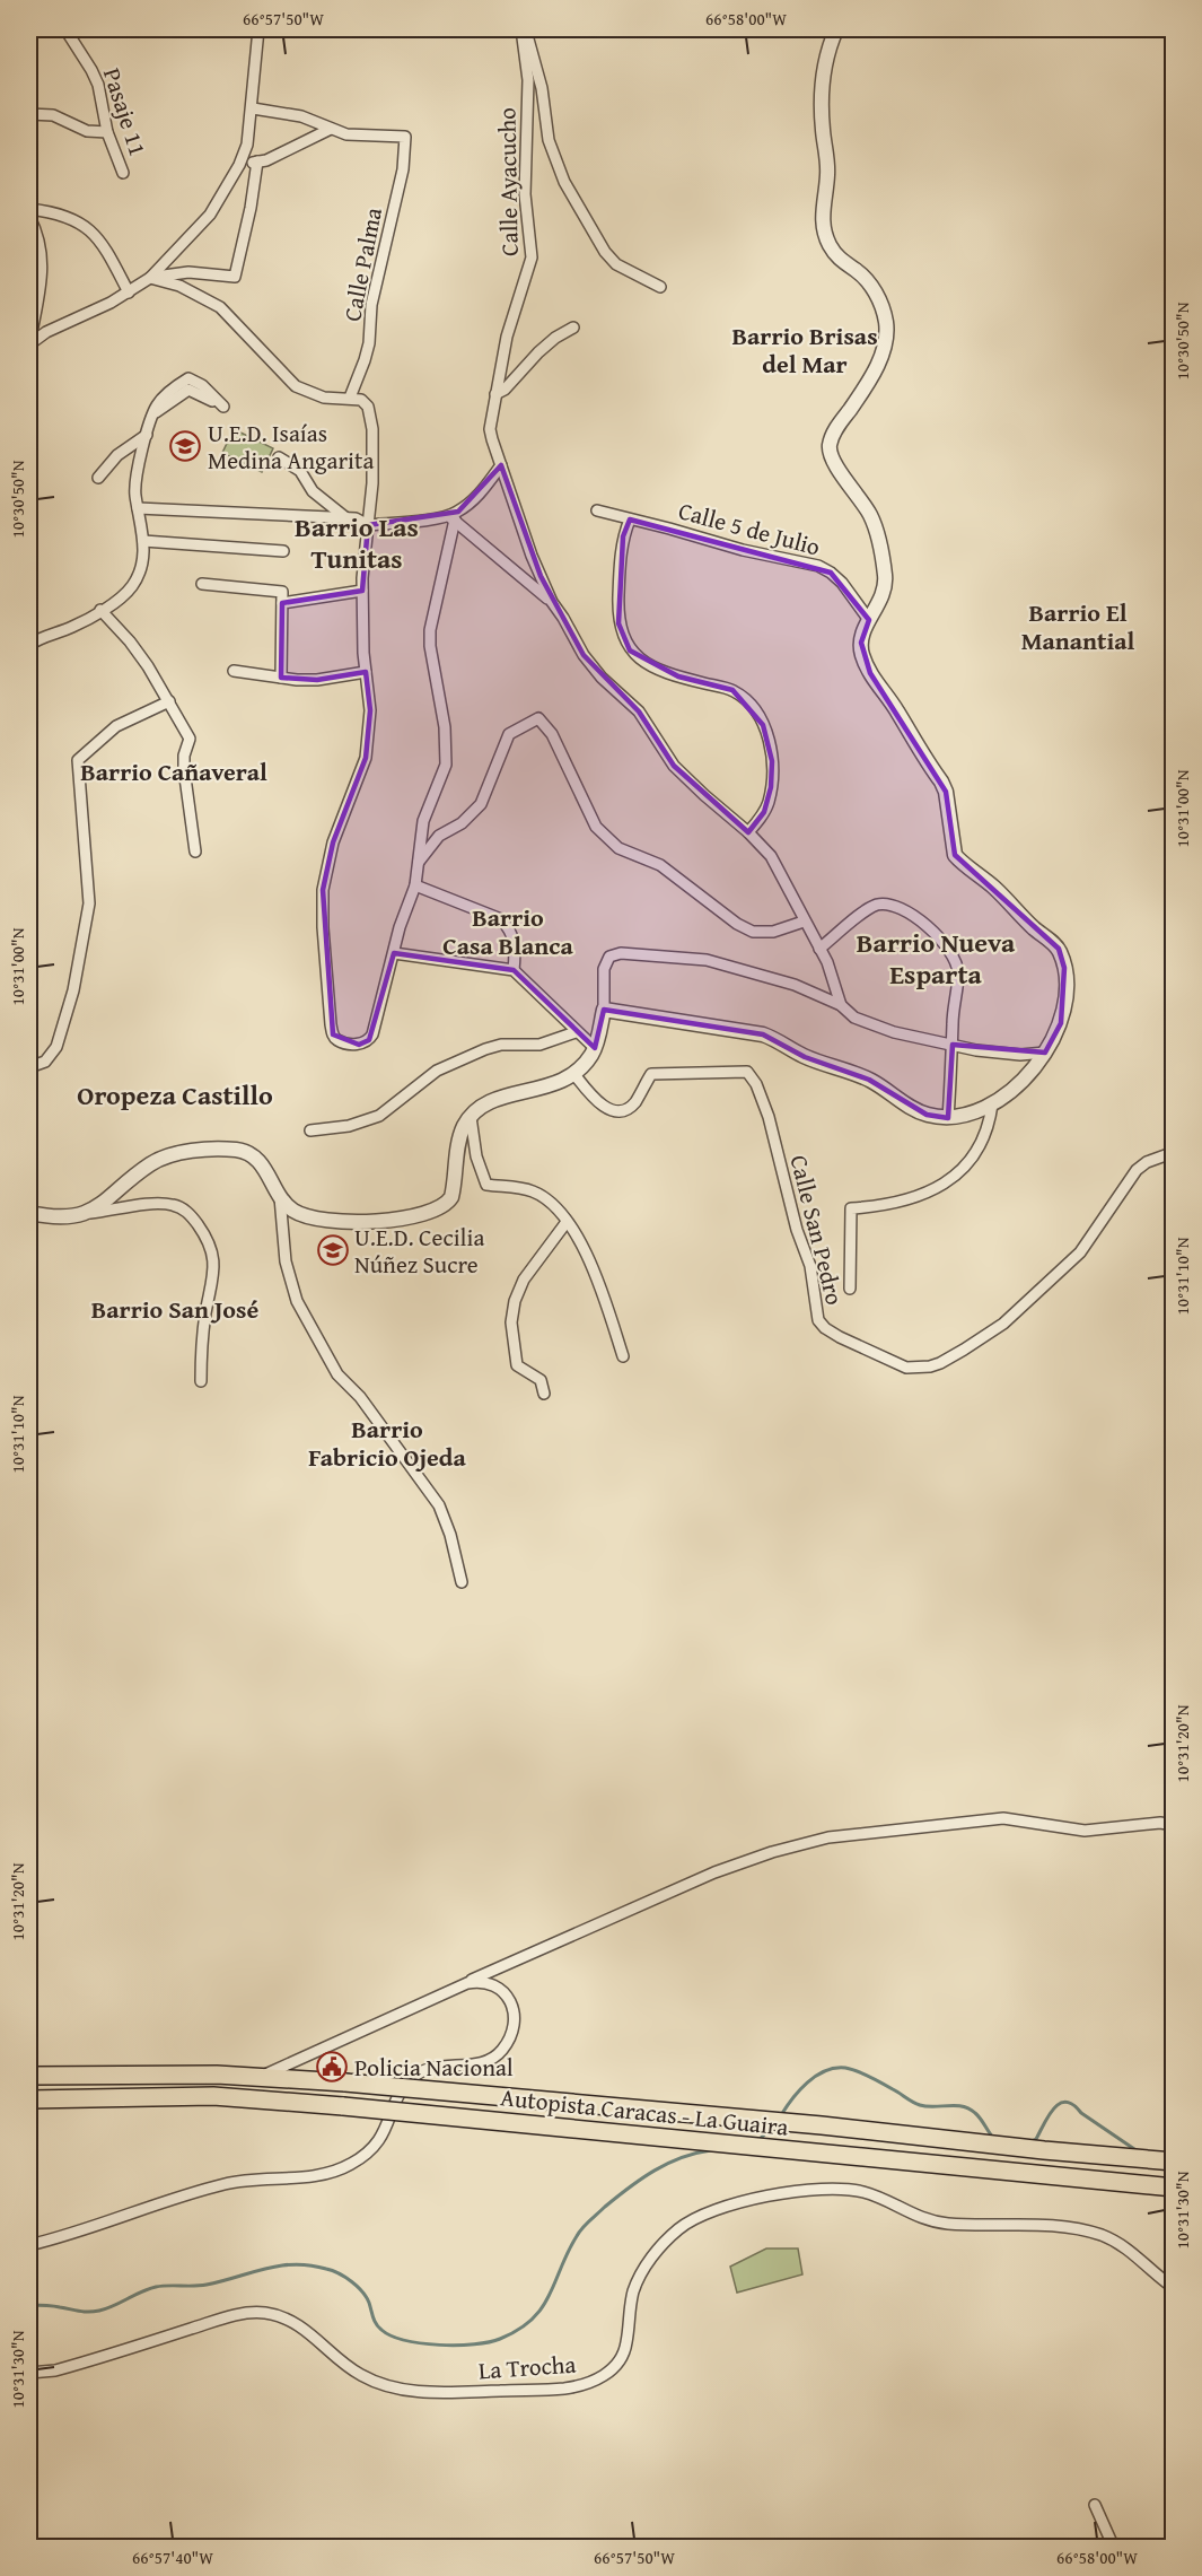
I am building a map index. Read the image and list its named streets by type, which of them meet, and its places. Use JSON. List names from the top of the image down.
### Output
{
  "streets": {
    "highway": ["Autopista Caracas - La Guaira"],
    "street": [
      "Pasaje 11",
      "Calle Ayacucho",
      "Calle Palma",
      "Calle 5 de Julio",
      "Calle San Pedro",
      "La Trocha"
    ]
  },
  "districts": [
    "Barrio Brisas del Mar",
    "Barrio Las Tunitas",
    "Barrio El Manantial",
    "Barrio Cañaveral",
    "Barrio Casa Blanca",
    "Barrio Nueva Esparta",
    "Oropeza Castillo",
    "Barrio San José",
    "Barrio Fabricio Ojeda"
  ],
  "places": {
    "school or university": ["U.E.D. Isaías Medina Angarita", "U.E.D. Cecilia Núñez Sucre"],
    "public building": ["Policia Nacional"]
  },
  "coordinates": [
    "66°57'50\"W",
    "66°58'00\"W",
    "10°30'50\"N",
    "10°31'00\"N",
    "10°31'10\"N",
    "10°31'20\"N",
    "10°31'30\"N",
    "66°57'40\"W"
  ]
}
